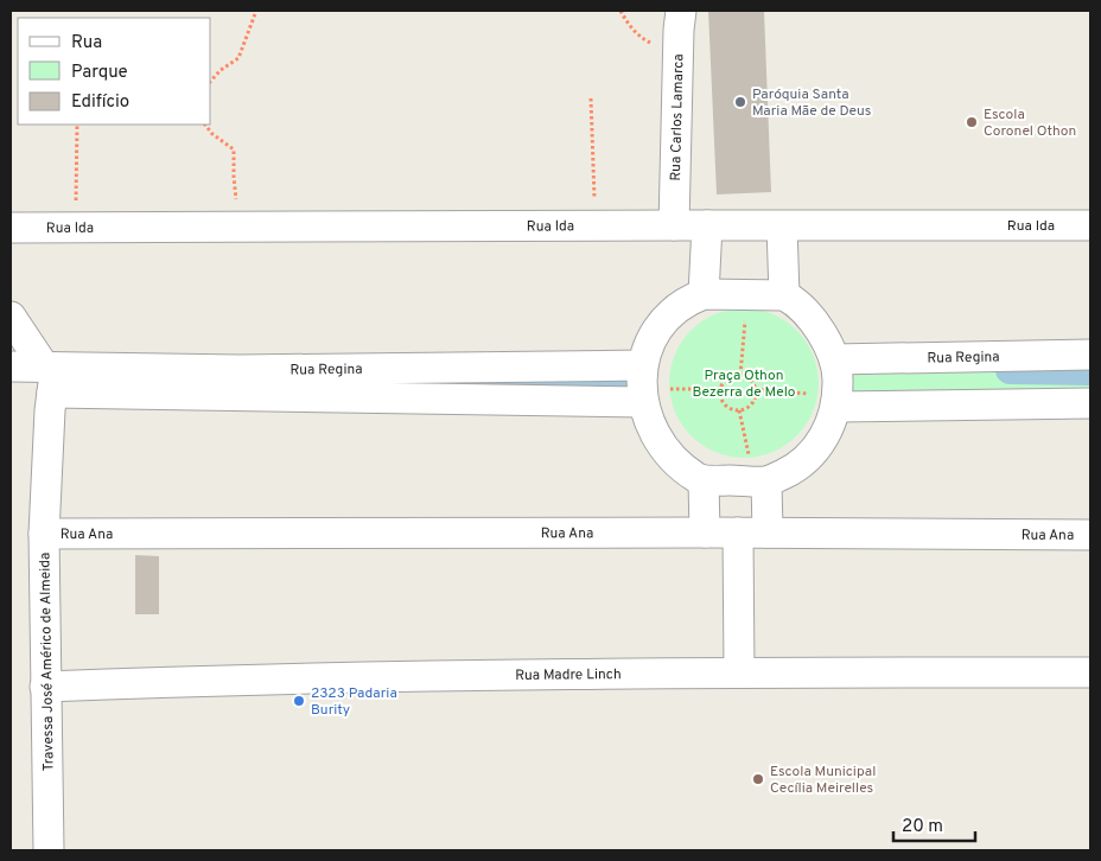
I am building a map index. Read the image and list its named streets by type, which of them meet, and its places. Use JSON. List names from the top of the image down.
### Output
{
  "streets": {
    "street": [
      "Rua Carlos Lamarca",
      "Rua Ida",
      "Rua Regina",
      "Rua Ana",
      "Travessa José Américo de Almeida",
      "Rua Madre Linch"
    ]
  },
  "crossings": [
    ["Rua Carlos Lamarca", "Rua Ida"],
    ["Rua Regina", "Travessa José Américo de Almeida"],
    ["Rua Ana", "Travessa José Américo de Almeida"],
    ["Travessa José Américo de Almeida", "Rua Madre Linch"]
  ],
  "parks": ["Praça Othon Bezerra de Melo"],
  "places": [
    "Paróquia Santa Maria Mãe de Deus",
    "Escola Coronel Othon",
    "2323 Padaria Burity",
    "Escola Municipal Cecília Meirelles"
  ],
  "legend": ["Rua", "Parque", "Edifício"],
  "scale_bar": "20 m"
}
